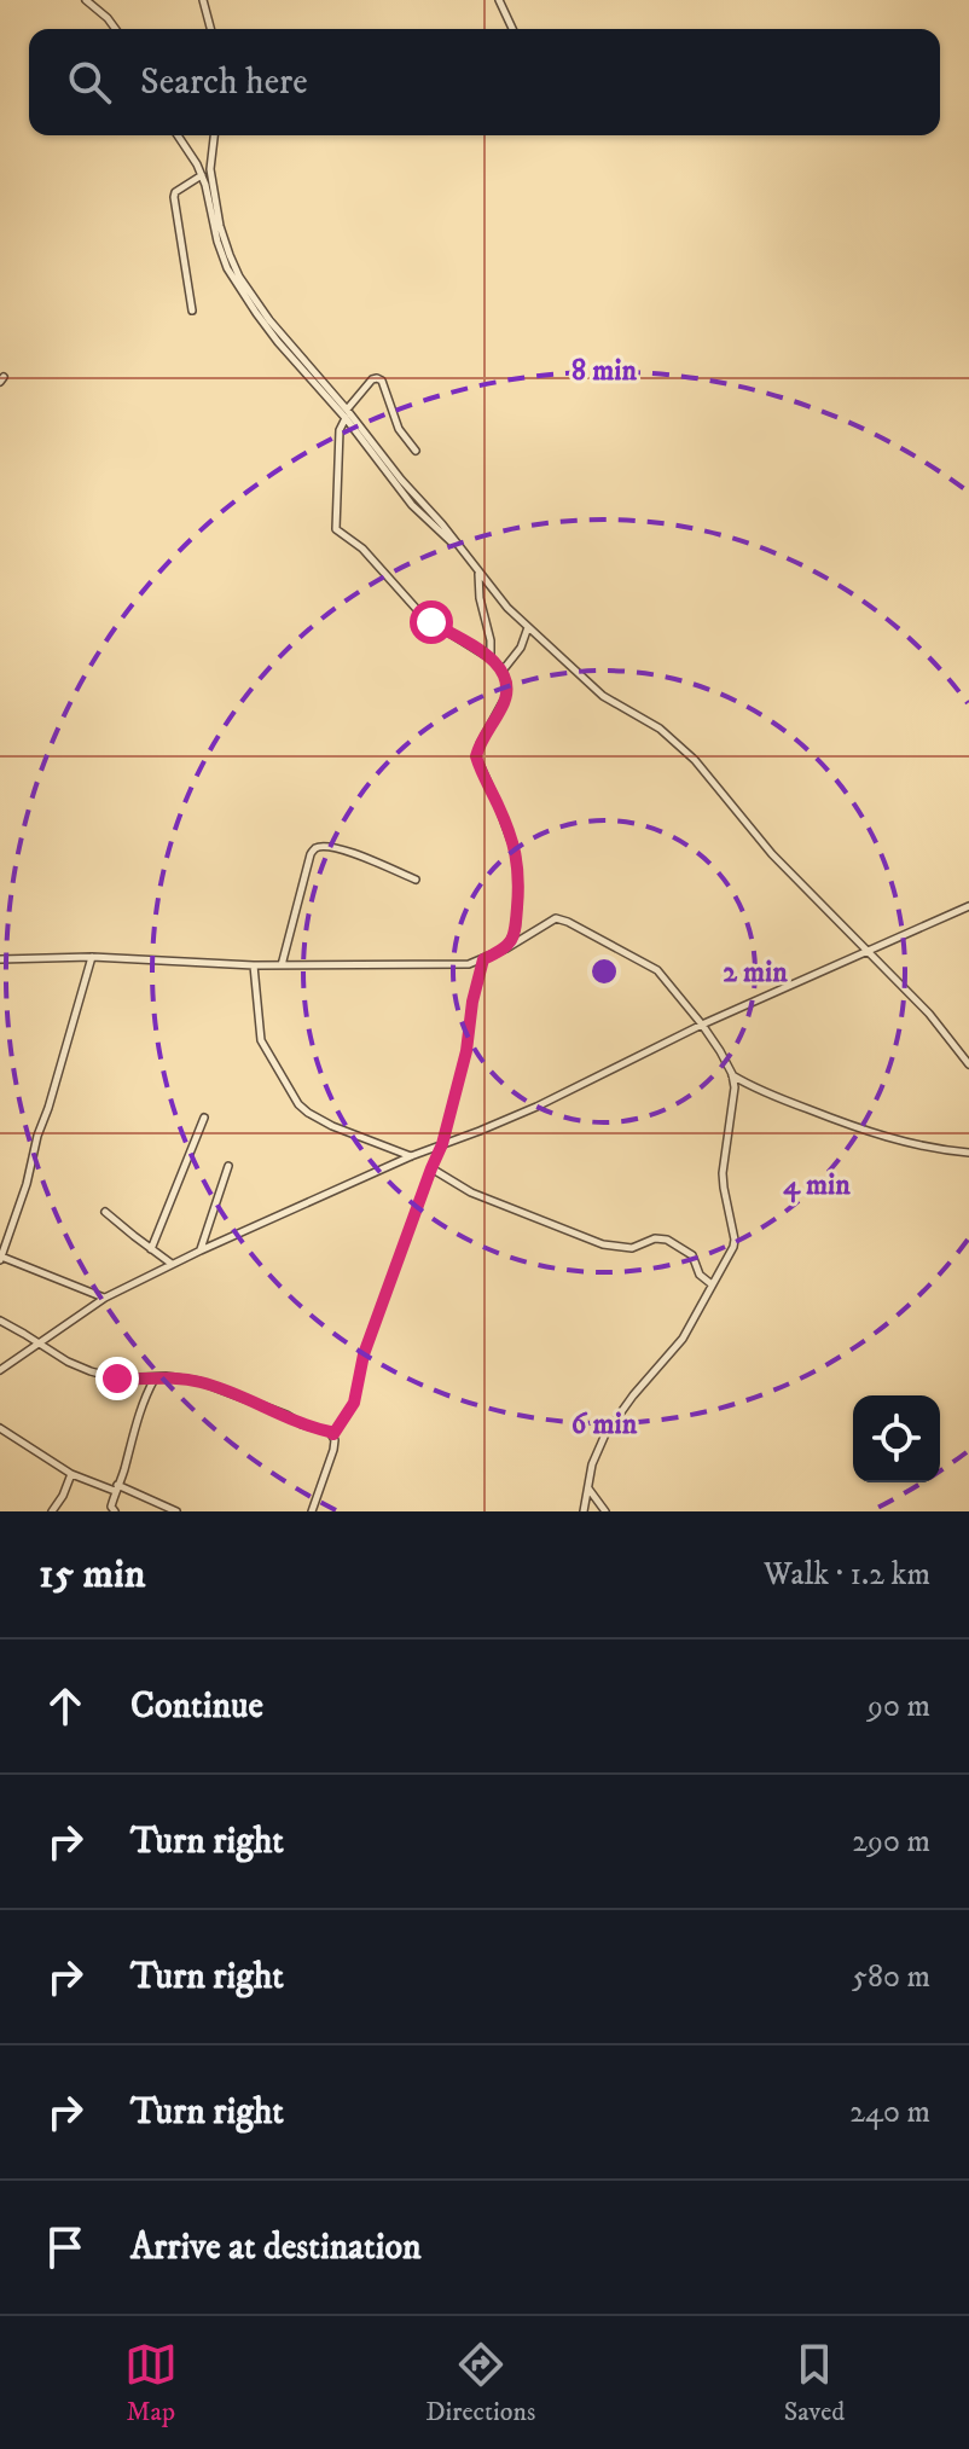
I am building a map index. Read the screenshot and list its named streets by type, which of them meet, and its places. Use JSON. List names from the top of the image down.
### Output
{
  "page": {
    "search": "Search here",
    "heading": ["15 min", "Walk · 1.2 km"],
    "list": [
      ["Continue", "90 m"],
      ["Turn right", "290 m"],
      ["Turn right", "580 m"],
      ["Turn right", "240 m"],
      "Arrive at destination"
    ],
    "nav": ["Map", "Directions", "Saved"]
  },
  "rings": [
    "8 min",
    "2 min",
    "4 min",
    "6 min"
  ]
}
